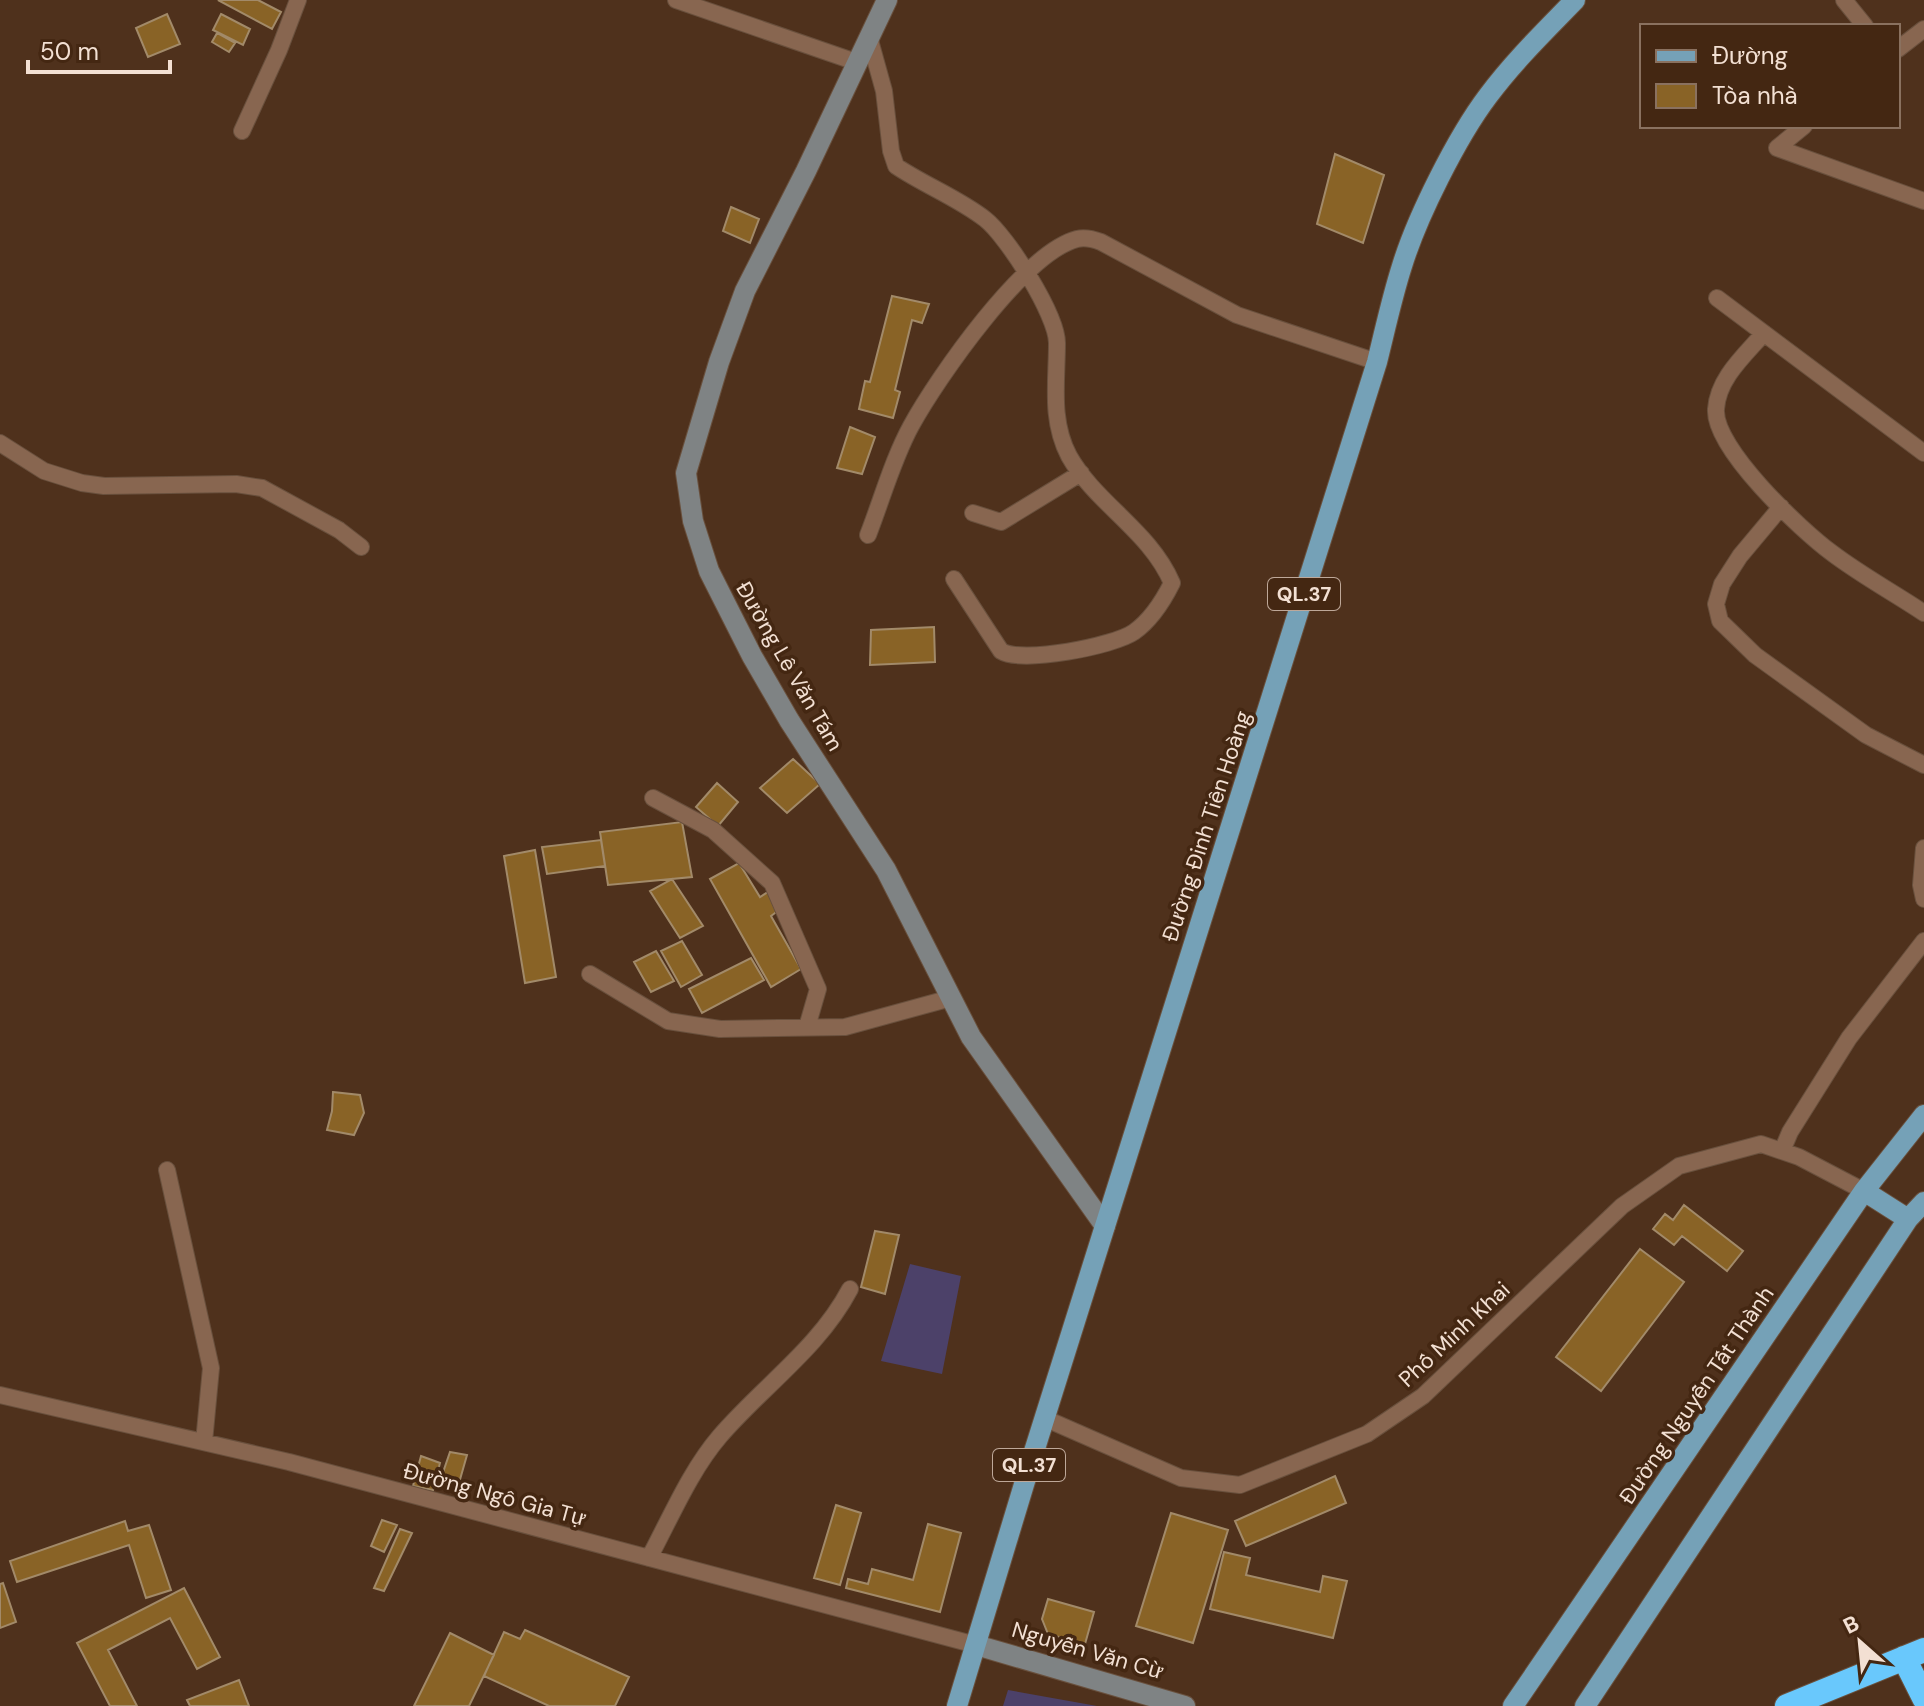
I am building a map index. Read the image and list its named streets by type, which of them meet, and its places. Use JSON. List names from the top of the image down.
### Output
{
  "streets": {
    "main road": ["QL.37", "Đường Đinh Tiên Hoàng", "Đường Nguyễn Tất Thành"],
    "street": [
      "Đường Lê Văn Tám",
      "Phố Minh Khai",
      "Đường Ngô Gia Tự",
      "Nguyễn Văn Cừ"
    ]
  },
  "crossings": [
    ["Đường Lê Văn Tám", "Đường Đinh Tiên Hoàng"],
    ["Đường Đinh Tiên Hoàng", "Phố Minh Khai"],
    ["Đường Đinh Tiên Hoàng", "Đường Ngô Gia Tự"],
    ["Đường Đinh Tiên Hoàng", "Nguyễn Văn Cừ"],
    ["Phố Minh Khai", "Đường Nguyễn Tất Thành"],
    ["Đường Ngô Gia Tự", "Nguyễn Văn Cừ"]
  ],
  "legend": ["Đường", "Tòa nhà"],
  "scale_bar": "50 m",
  "north": "top left"
}
